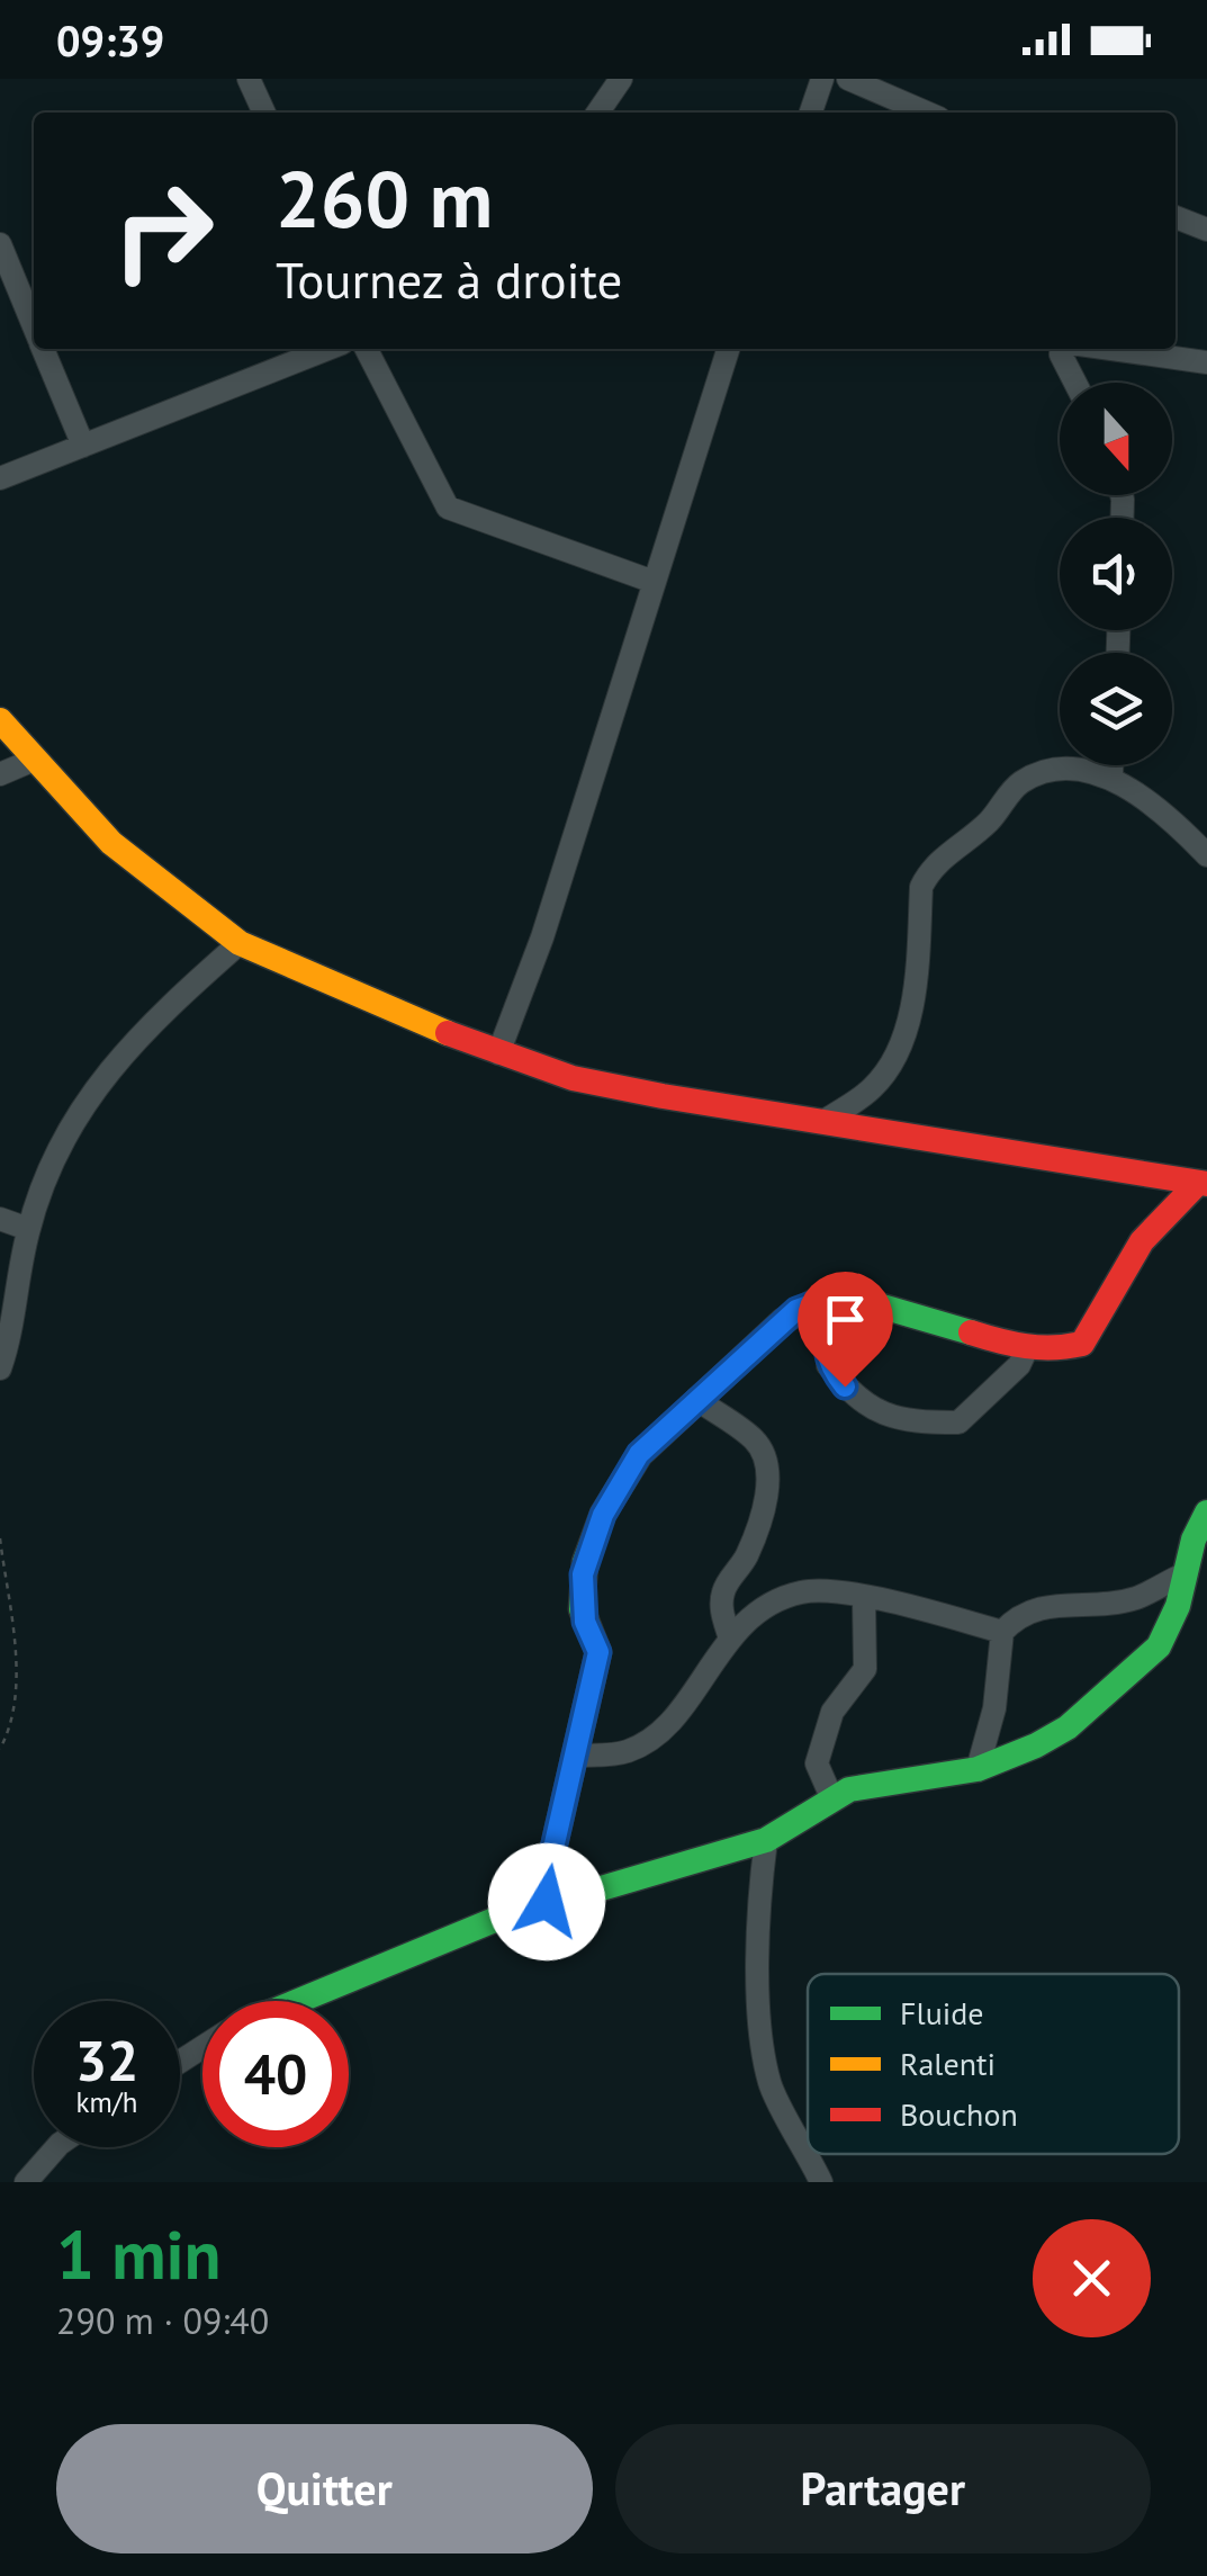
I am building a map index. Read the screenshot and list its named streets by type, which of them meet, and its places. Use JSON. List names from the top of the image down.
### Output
{
  "legend": ["Fluide", "Ralenti", "Bouchon"],
  "north": "bottom",
  "page": {
    "status": "09:39",
    "turn": ["260 m", "Tournez à droite"],
    "speed": "32 km/h",
    "limit": "40",
    "heading": ["1 min", "290 m · 09:40"],
    "buttons": ["Quitter", "Partager"]
  }
}
